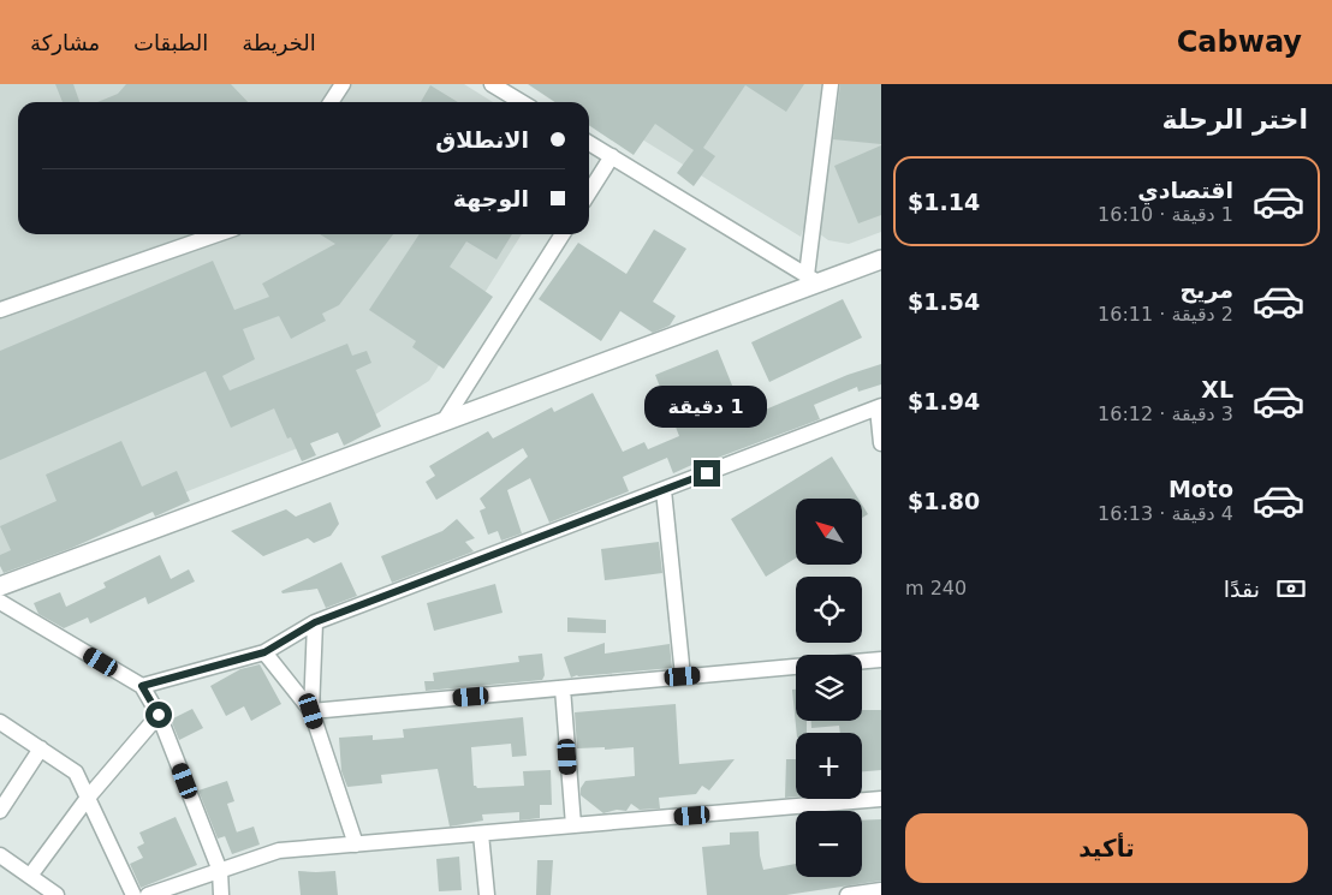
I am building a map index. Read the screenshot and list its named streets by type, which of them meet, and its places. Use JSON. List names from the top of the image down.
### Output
{
  "north": "top left",
  "page": {
    "header": "Cabway",
    "nav": ["الخريطة", "الطبقات", "مشاركة"],
    "heading": "اختر الرحلة",
    "banner": ["الانطلاق", "الوجهة"],
    "list": [
      {
        "name": "اقتصادي",
        "note": "1 دقيقة · 16:10",
        "value": "$1.14"
      },
      {
        "name": "مريح",
        "note": "2 دقيقة · 16:11",
        "value": "$1.54"
      },
      {
        "name": "XL",
        "note": "3 دقيقة · 16:12",
        "value": "$1.94"
      },
      {
        "name": "Moto",
        "note": "4 دقيقة · 16:13",
        "value": "$1.80"
      }
    ],
    "bubble": "1 دقيقة",
    "map_buttons": ["+", "−"],
    "pay": ["نقدًا", "240 m"],
    "buttons": "تأكيد"
  }
}
